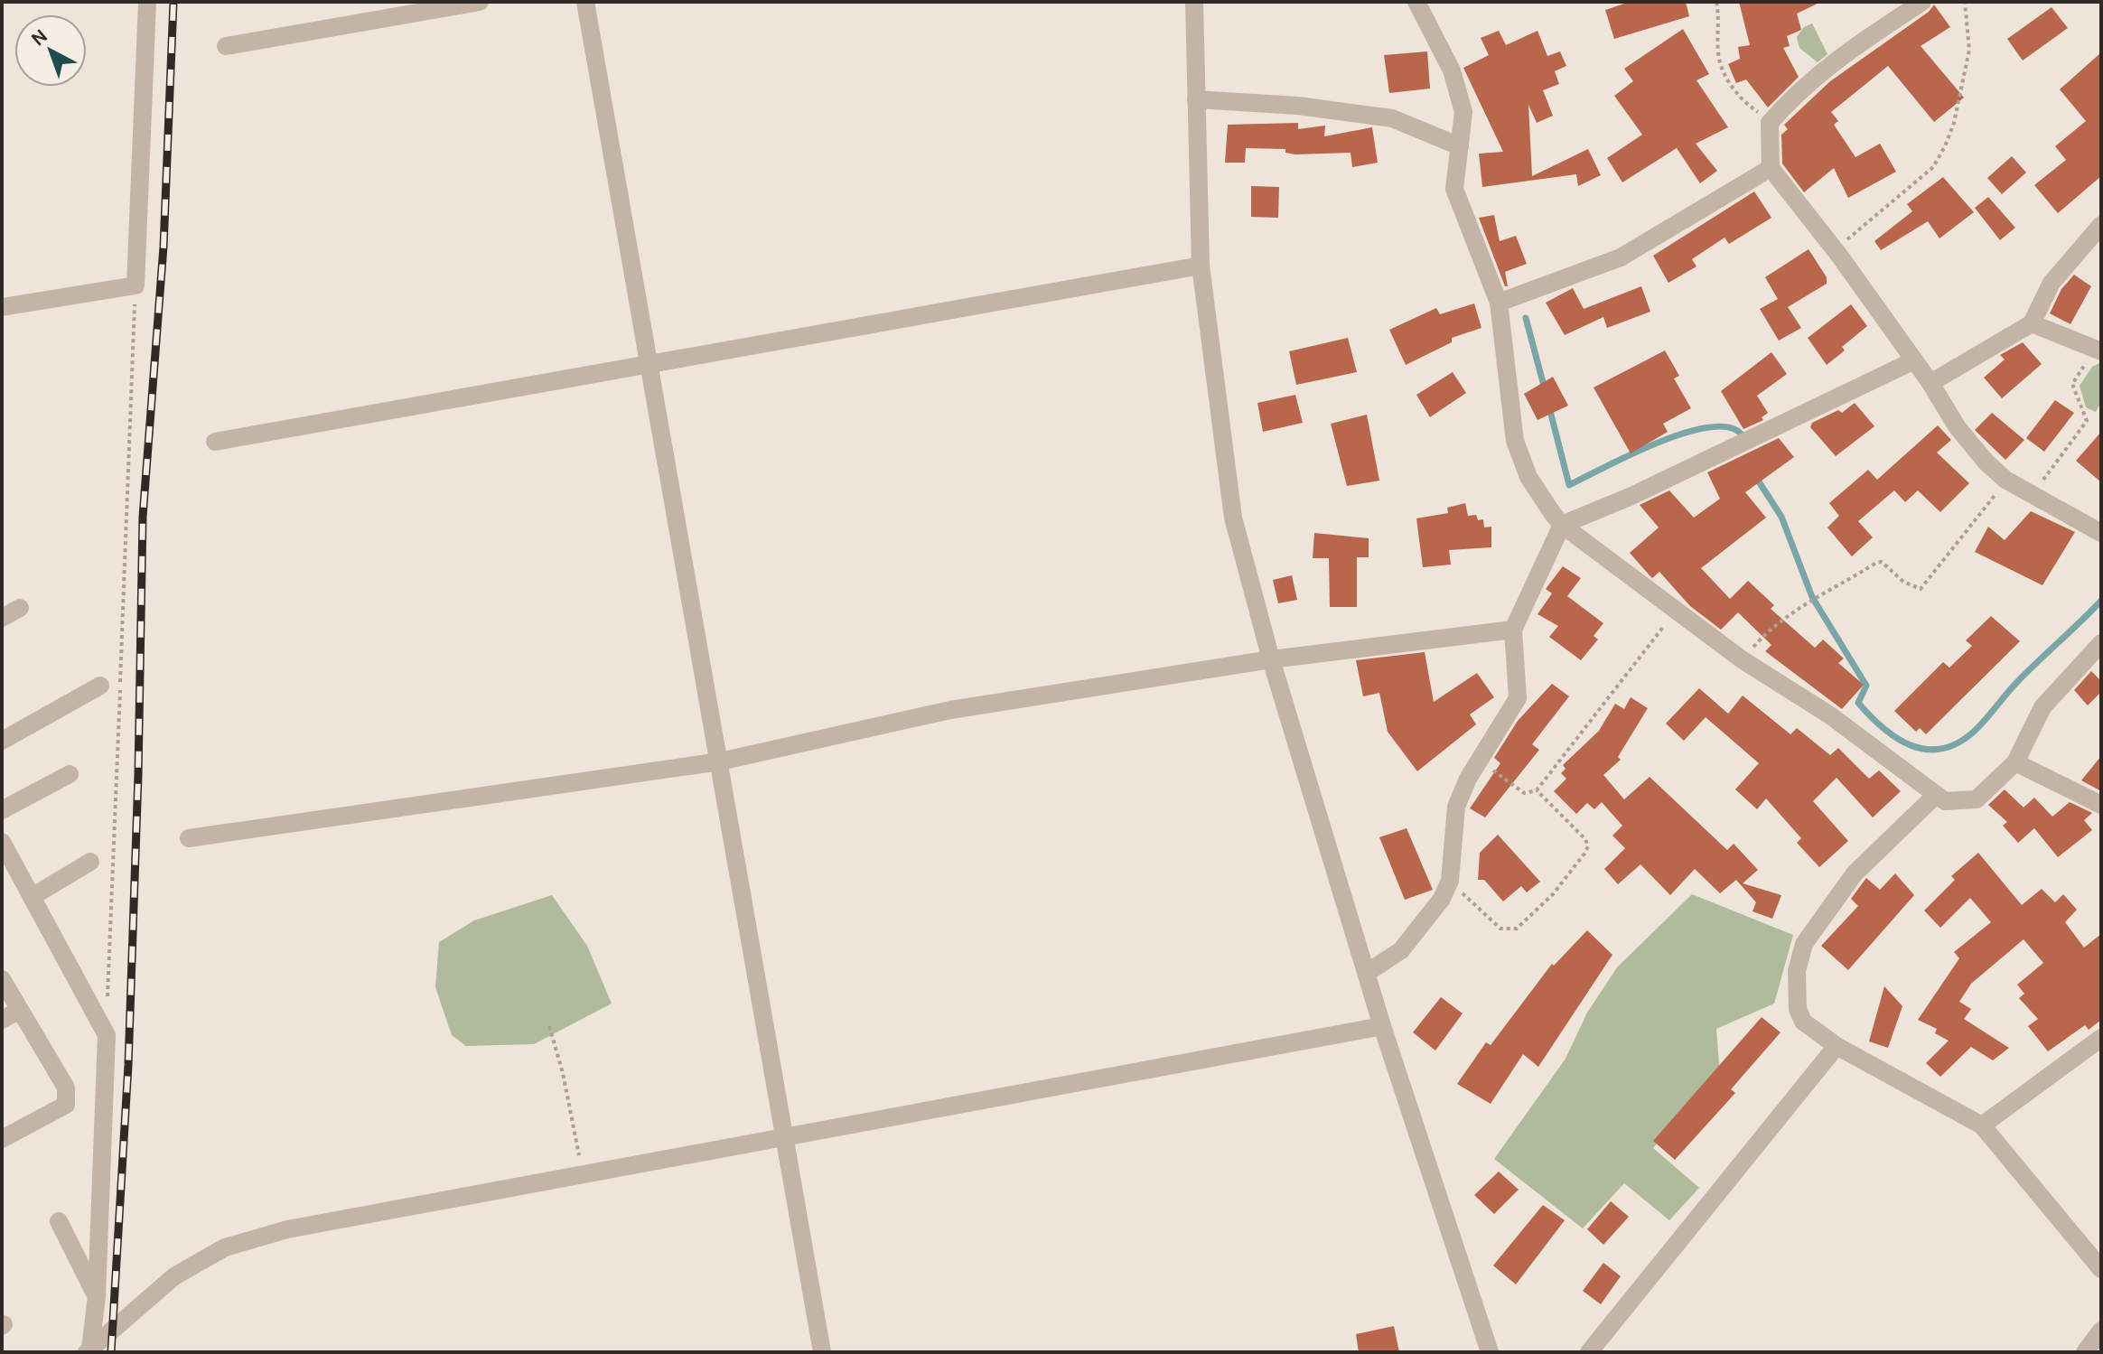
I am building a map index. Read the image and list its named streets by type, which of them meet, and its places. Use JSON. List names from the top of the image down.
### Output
{
  "north": "top left"
}
